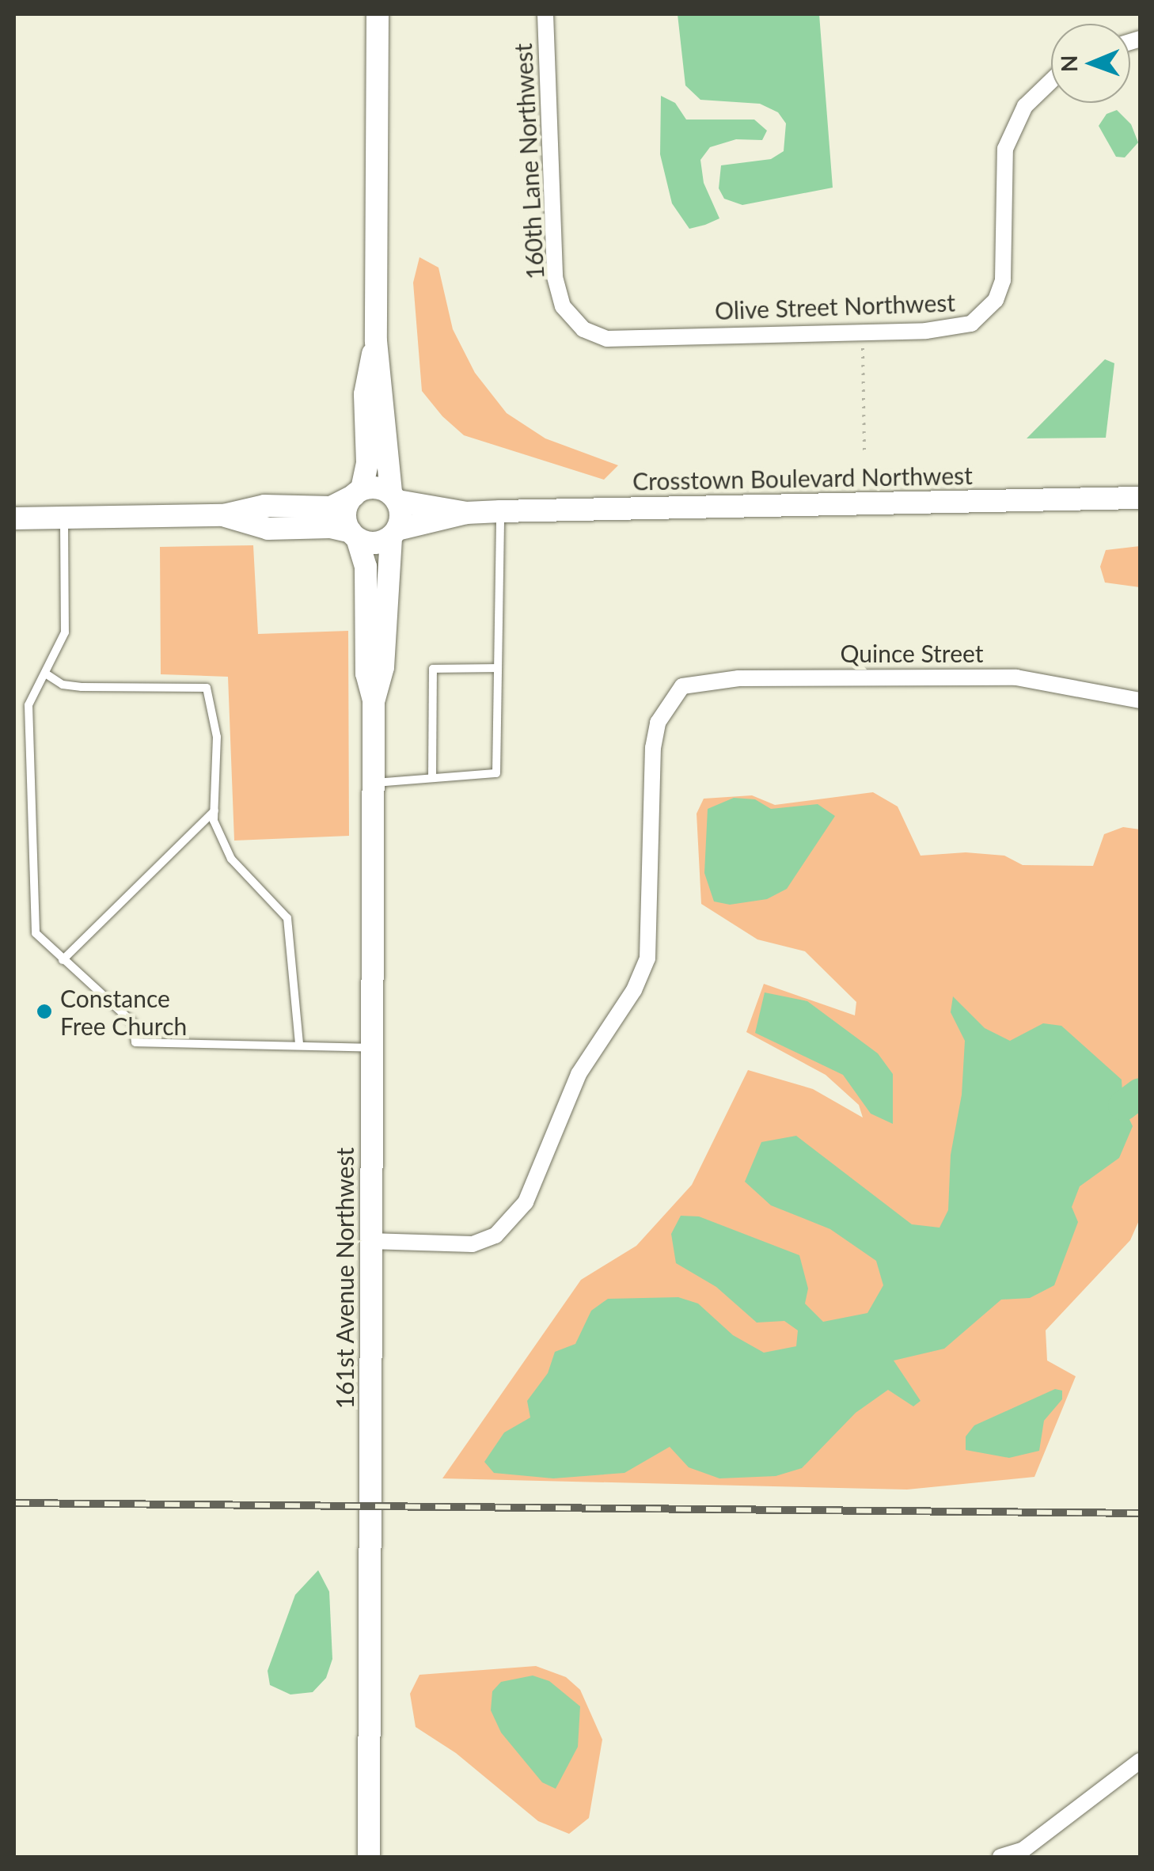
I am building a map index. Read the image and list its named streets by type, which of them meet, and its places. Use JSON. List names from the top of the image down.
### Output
{
  "streets": {
    "main road": ["Crosstown Boulevard Northwest", "161st Avenue Northwest"],
    "street": ["160th Lane Northwest", "Olive Street Northwest", "Quince Street"]
  },
  "crossings": [
    ["160th Lane Northwest", "Olive Street Northwest"],
    ["Crosstown Boulevard Northwest", "161st Avenue Northwest"],
    ["Quince Street", "161st Avenue Northwest"]
  ],
  "places": ["Constance Free Church"],
  "north": "left"
}
